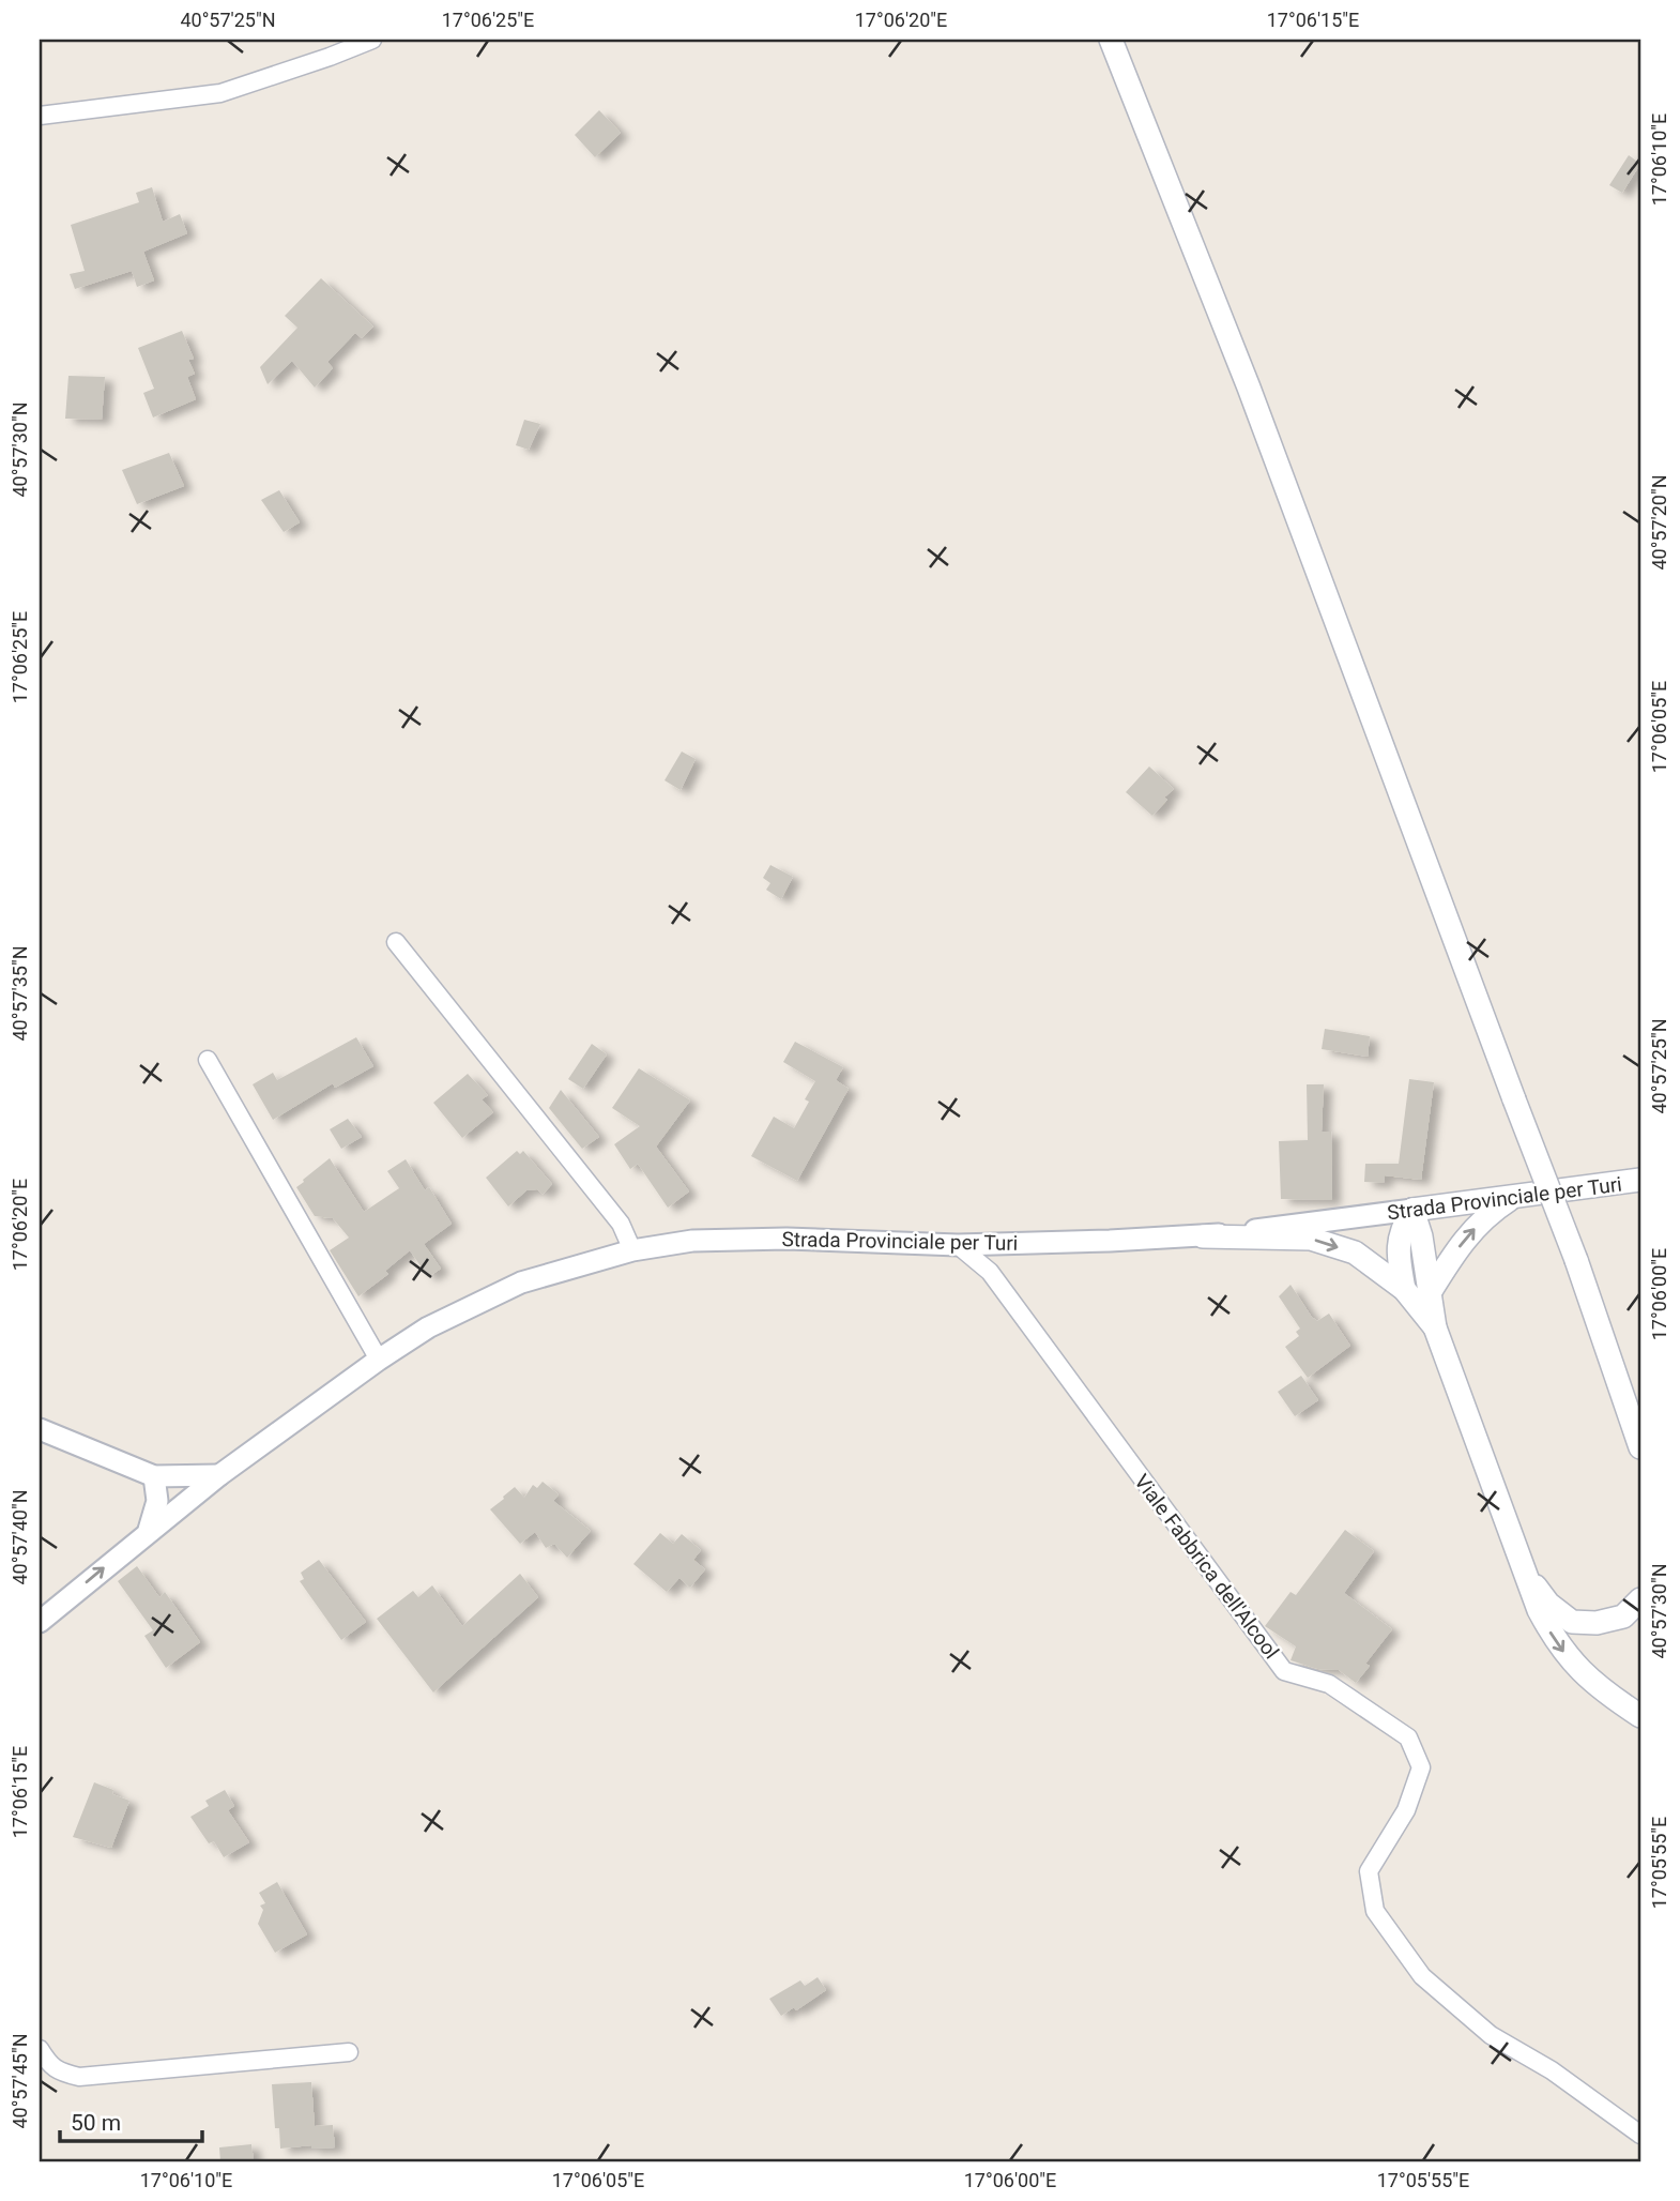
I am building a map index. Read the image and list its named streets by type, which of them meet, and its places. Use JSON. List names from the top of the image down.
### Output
{
  "streets": {
    "main road": ["Strada Provinciale per Turi"],
    "street": ["Viale Fabbrica dell'Alcool"]
  },
  "crossings": [
    ["Strada Provinciale per Turi", "Viale Fabbrica dell'Alcool"]
  ],
  "scale_bar": "50 m",
  "coordinates": [
    "40°57'25\"N",
    "17°06'25\"E",
    "17°06'20\"E",
    "17°06'15\"E",
    "17°06'10\"E",
    "40°57'30\"N",
    "40°57'20\"N",
    "17°06'05\"E",
    "40°57'35\"N",
    "17°06'00\"E",
    "40°57'40\"N",
    "17°05'55\"E",
    "40°57'45\"N"
  ]
}
